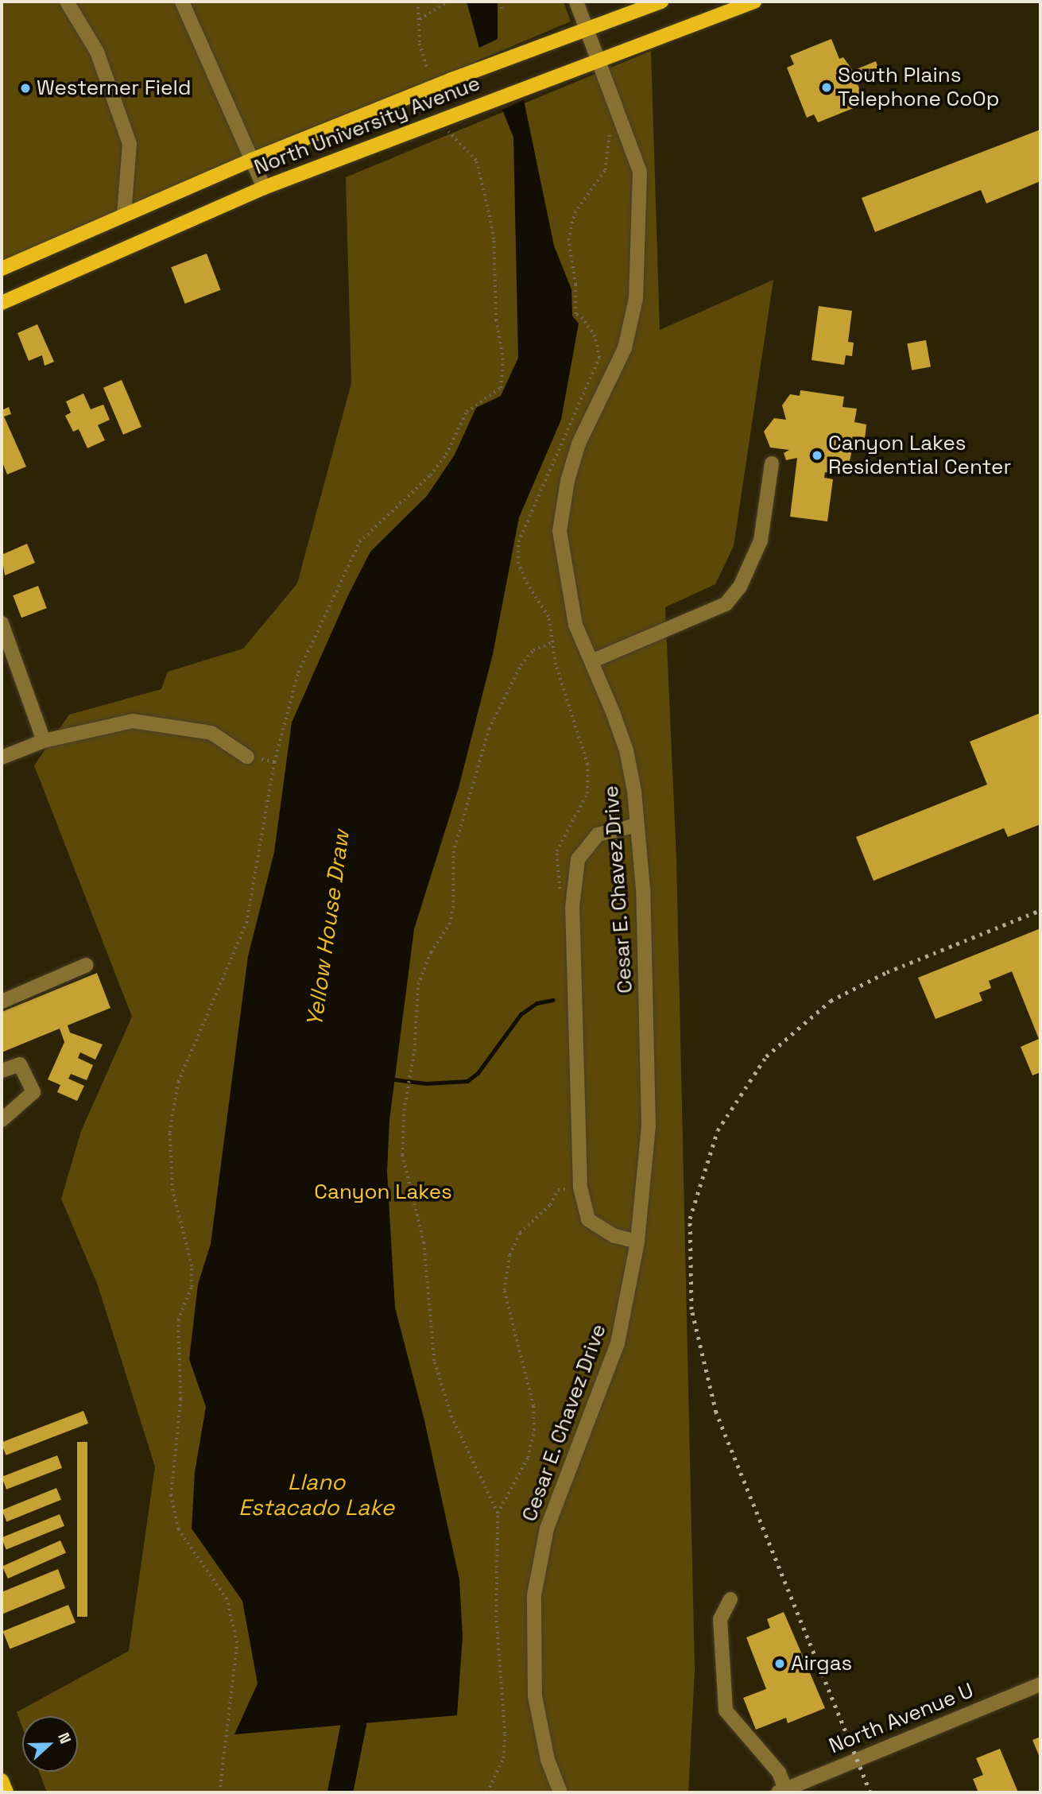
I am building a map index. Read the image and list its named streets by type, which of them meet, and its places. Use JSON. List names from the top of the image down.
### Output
{
  "streets": {
    "main road": ["North University Avenue"],
    "street": ["Cesar E. Chavez Drive", "North Avenue U"]
  },
  "crossings": [
    ["North University Avenue", "Cesar E. Chavez Drive"]
  ],
  "water": ["Yellow House Draw", "Llano Estacado Lake"],
  "parks": ["Canyon Lakes"],
  "places": [
    "South Plains Telephone CoOp",
    "Westerner Field",
    "Canyon Lakes Residential Center",
    "Airgas"
  ],
  "north": "right"
}
